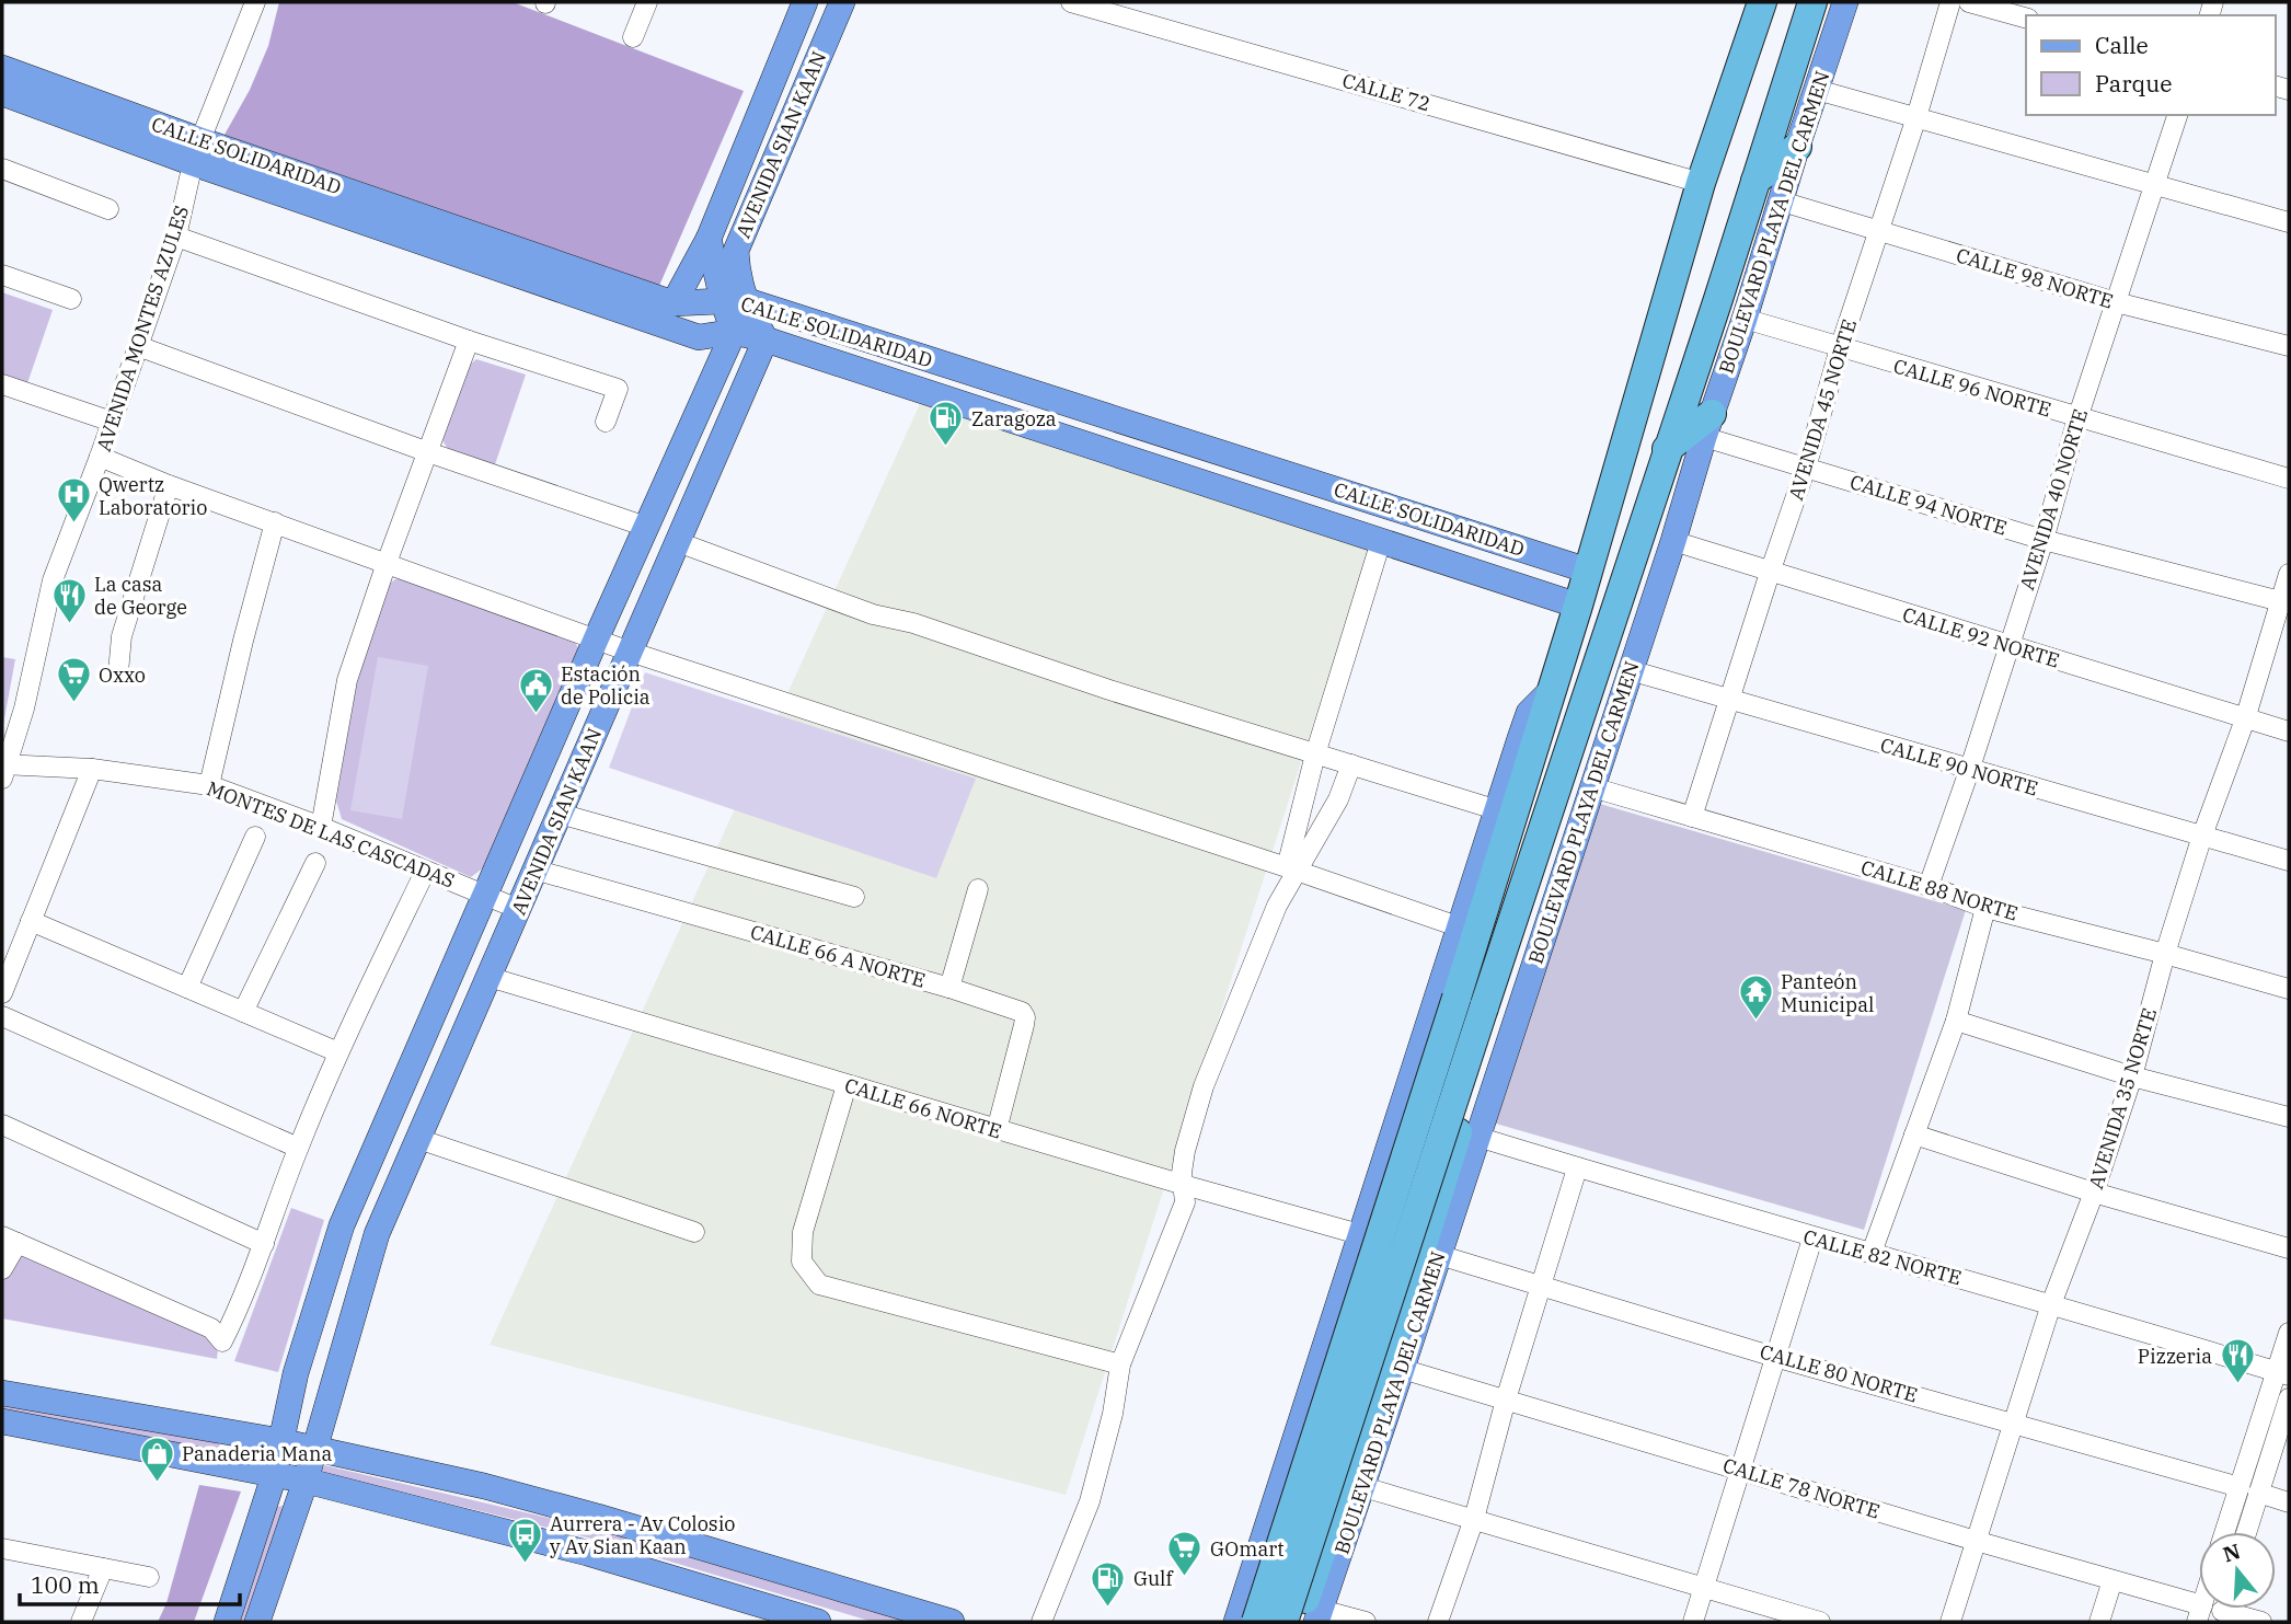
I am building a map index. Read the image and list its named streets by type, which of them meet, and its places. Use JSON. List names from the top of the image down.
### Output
{
  "streets": {
    "main road": ["AVENIDA SIAN KAAN", "CALLE SOLIDARIDAD", "BOULEVARD PLAYA DEL CARMEN"],
    "street": [
      "CALLE 72",
      "CALLE 98 NORTE",
      "AVENIDA MONTES AZULES",
      "CALLE 96 NORTE",
      "AVENIDA 45 NORTE",
      "AVENIDA 40 NORTE",
      "CALLE 94 NORTE",
      "CALLE 92 NORTE",
      "CALLE 90 NORTE",
      "MONTES DE LAS CASCADAS",
      "CALLE 88 NORTE",
      "CALLE 66 A NORTE",
      "AVENIDA 35 NORTE",
      "CALLE 66 NORTE",
      "CALLE 82 NORTE",
      "CALLE 80 NORTE",
      "CALLE 78 NORTE"
    ]
  },
  "crossings": [
    ["AVENIDA SIAN KAAN", "CALLE SOLIDARIDAD"],
    ["AVENIDA SIAN KAAN", "MONTES DE LAS CASCADAS"],
    ["AVENIDA SIAN KAAN", "CALLE 66 A NORTE"],
    ["AVENIDA SIAN KAAN", "CALLE 66 NORTE"],
    ["CALLE SOLIDARIDAD", "AVENIDA MONTES AZULES"],
    ["BOULEVARD PLAYA DEL CARMEN", "CALLE 98 NORTE"],
    ["BOULEVARD PLAYA DEL CARMEN", "CALLE 96 NORTE"],
    ["BOULEVARD PLAYA DEL CARMEN", "CALLE 94 NORTE"],
    ["BOULEVARD PLAYA DEL CARMEN", "CALLE 92 NORTE"],
    ["BOULEVARD PLAYA DEL CARMEN", "CALLE 90 NORTE"],
    ["BOULEVARD PLAYA DEL CARMEN", "CALLE 88 NORTE"],
    ["BOULEVARD PLAYA DEL CARMEN", "CALLE 82 NORTE"],
    ["BOULEVARD PLAYA DEL CARMEN", "CALLE 80 NORTE"],
    ["BOULEVARD PLAYA DEL CARMEN", "CALLE 78 NORTE"],
    ["CALLE 98 NORTE", "AVENIDA 45 NORTE"],
    ["CALLE 98 NORTE", "AVENIDA 40 NORTE"],
    ["AVENIDA MONTES AZULES", "MONTES DE LAS CASCADAS"],
    ["CALLE 96 NORTE", "AVENIDA 45 NORTE"],
    ["CALLE 96 NORTE", "AVENIDA 40 NORTE"],
    ["AVENIDA 45 NORTE", "CALLE 94 NORTE"],
    ["AVENIDA 45 NORTE", "CALLE 92 NORTE"],
    ["AVENIDA 45 NORTE", "CALLE 90 NORTE"],
    ["AVENIDA 45 NORTE", "CALLE 88 NORTE"],
    ["AVENIDA 40 NORTE", "CALLE 94 NORTE"],
    ["AVENIDA 40 NORTE", "CALLE 92 NORTE"],
    ["AVENIDA 40 NORTE", "CALLE 90 NORTE"],
    ["AVENIDA 40 NORTE", "CALLE 88 NORTE"],
    ["CALLE 94 NORTE", "AVENIDA 35 NORTE"],
    ["CALLE 92 NORTE", "AVENIDA 35 NORTE"],
    ["CALLE 90 NORTE", "AVENIDA 35 NORTE"],
    ["CALLE 88 NORTE", "AVENIDA 35 NORTE"],
    ["CALLE 66 A NORTE", "CALLE 66 NORTE"],
    ["AVENIDA 35 NORTE", "CALLE 82 NORTE"],
    ["AVENIDA 35 NORTE", "CALLE 80 NORTE"],
    ["AVENIDA 35 NORTE", "CALLE 78 NORTE"]
  ],
  "places": {
    "fuel station": ["Zaragoza", "Gulf"],
    "hospital": ["Qwertz Laboratorio"],
    "restaurant": ["La casa de George", "Pizzeria"],
    "supermarket": ["Oxxo", "GOmart"],
    "public building": ["Estación de Policia"],
    "temple": ["Panteón Municipal"],
    "shop": ["Panaderia Mana"],
    "bus stop": ["Aurrera - Av Colosio y Av Sian Kaan"]
  },
  "legend": ["Calle", "Parque"],
  "scale_bar": "100 m",
  "north": "top"
}
